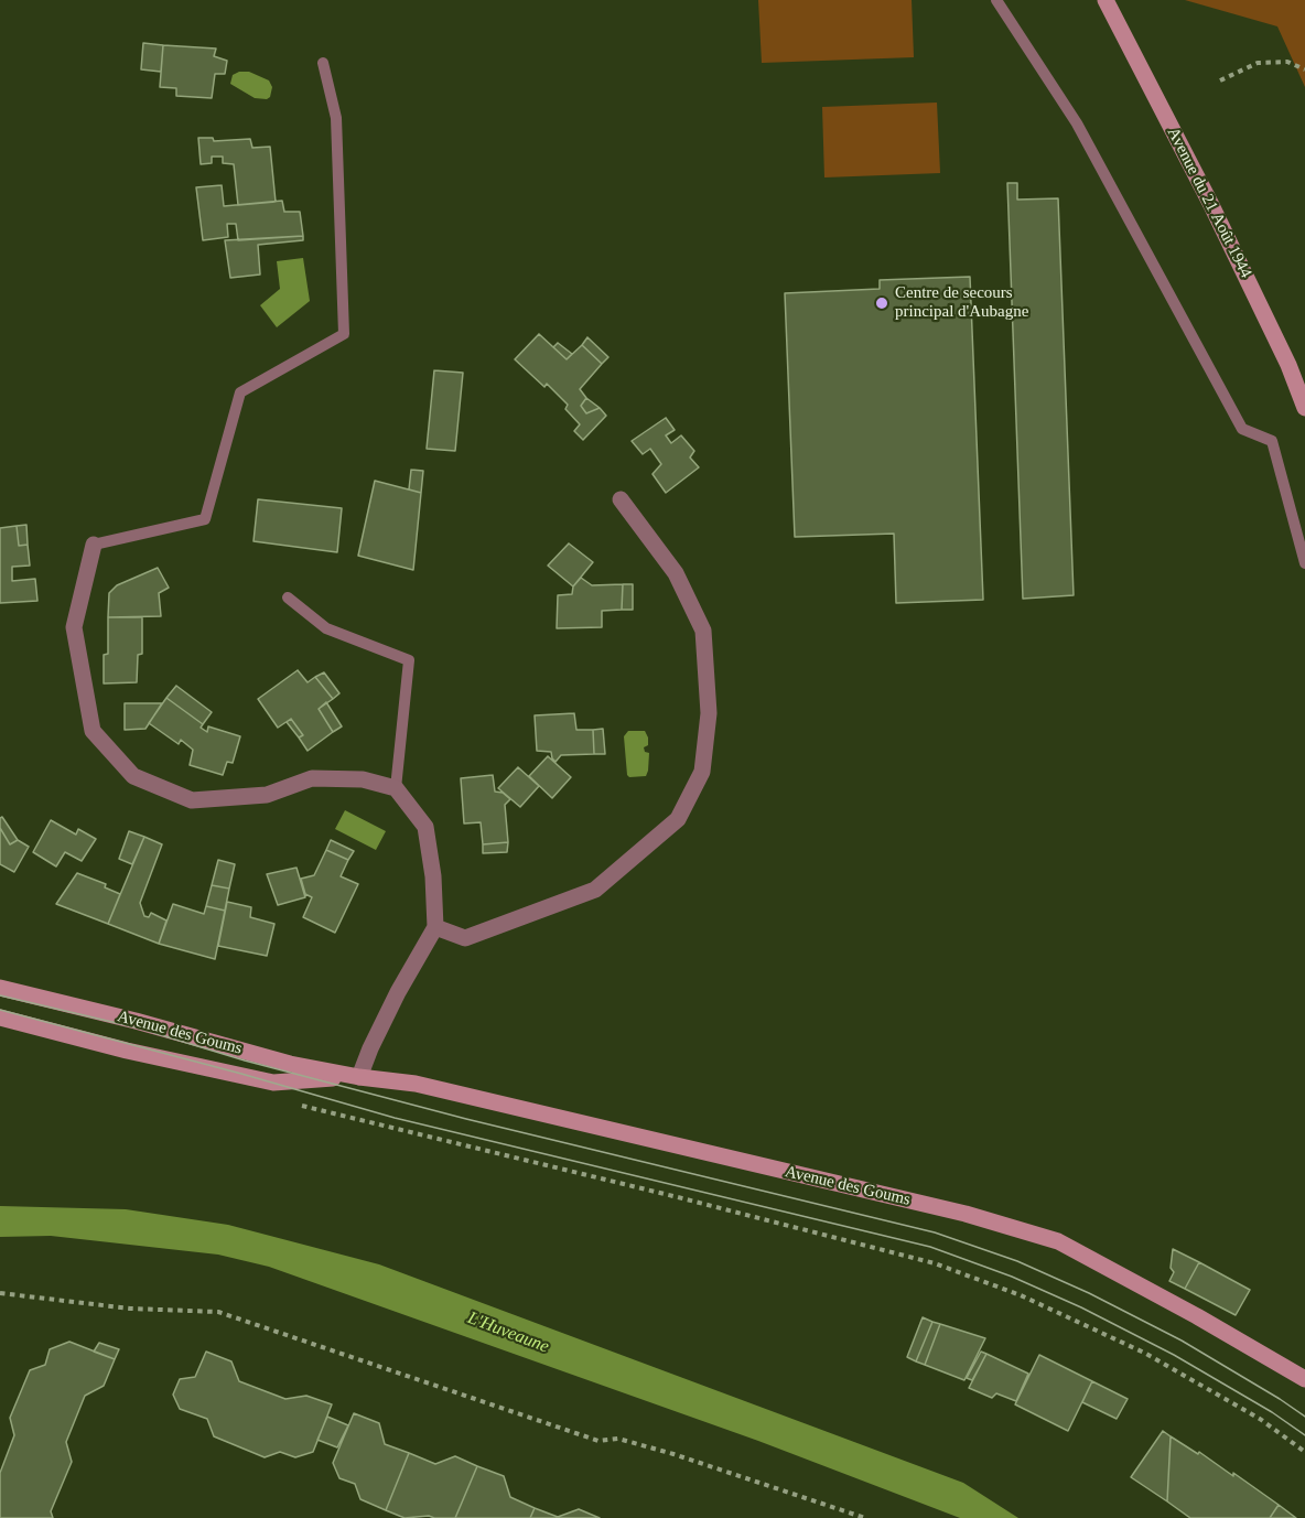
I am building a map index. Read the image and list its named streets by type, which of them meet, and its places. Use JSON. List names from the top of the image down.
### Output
{
  "streets": {
    "main road": ["Avenue du 21 Août 1944", "Avenue des Goums"]
  },
  "water": ["L'Huveaune"],
  "places": ["Centre de secours principal d'Aubagne"]
}
